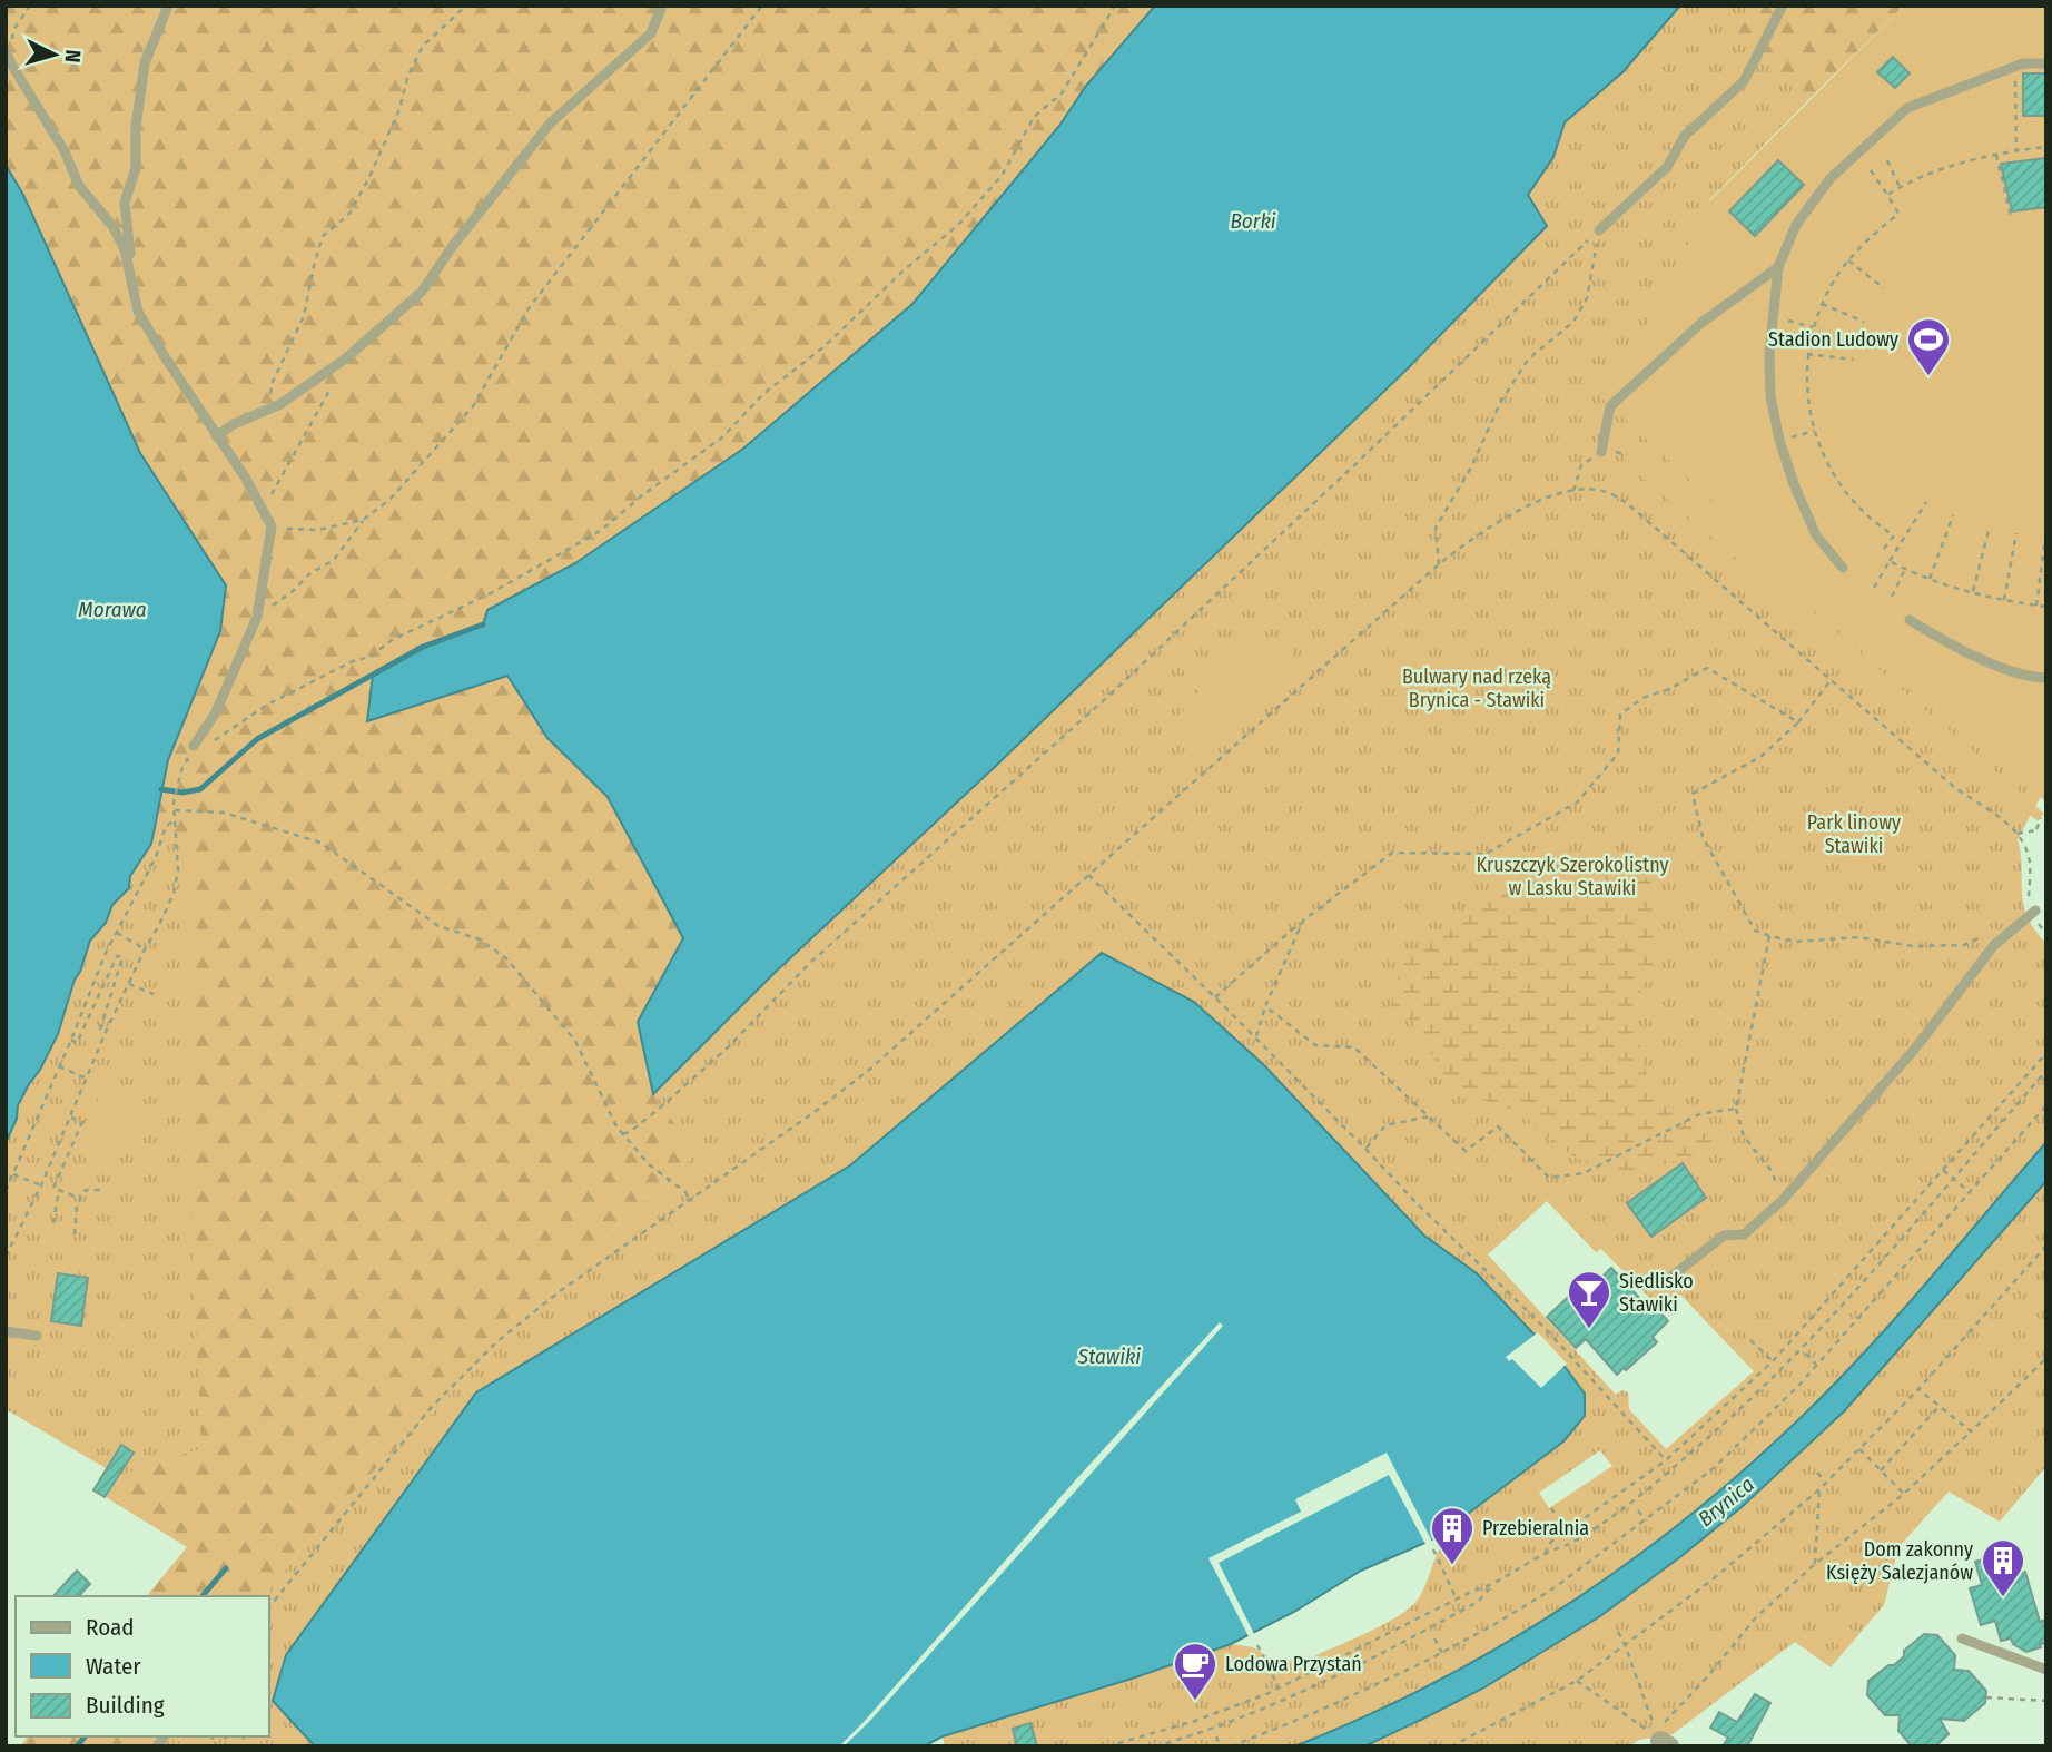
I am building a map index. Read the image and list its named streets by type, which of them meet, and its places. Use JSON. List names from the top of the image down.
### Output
{
  "water": [
    "Borki",
    "Morawa",
    "Stawiki",
    "Brynica"
  ],
  "parks": ["Bulwary nad rzeką Brynica - Stawiki", "Park linowy Stawiki", "Kruszczyk Szerokolistny w Lasku Stawiki"],
  "places": {
    "sports": ["Stadion Ludowy"],
    "bar": ["Siedlisko Stawiki"],
    "building": ["Przebieralnia", "Dom zakonny Księży Salezjanów"],
    "cafe": ["Lodowa Przystań"]
  },
  "legend": ["Road", "Water", "Building"],
  "north": "right"
}
